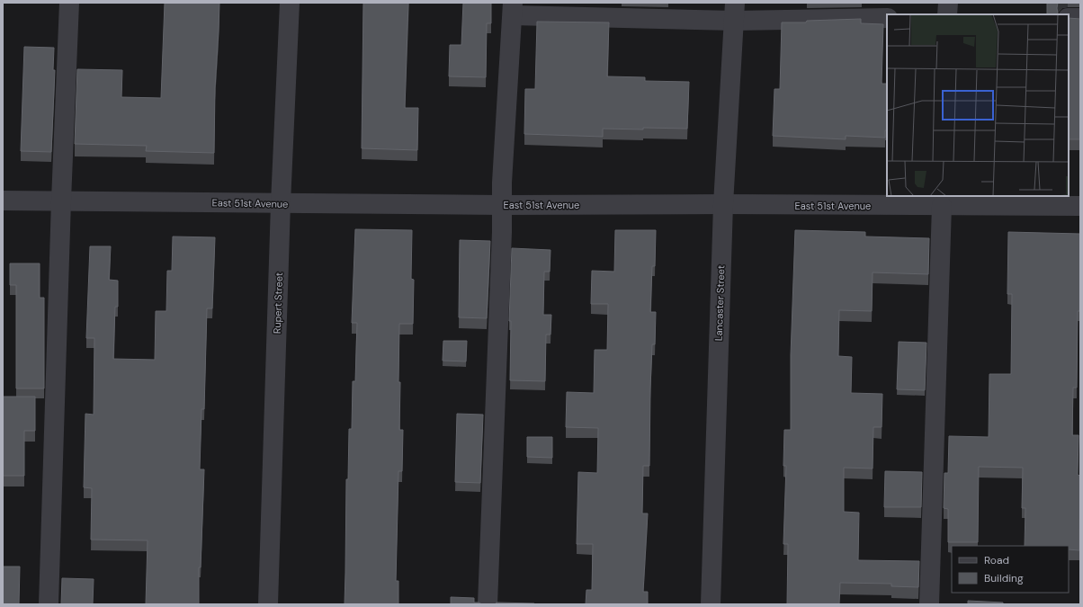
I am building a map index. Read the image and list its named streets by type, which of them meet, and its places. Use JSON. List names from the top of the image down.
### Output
{
  "streets": {
    "street": ["East 51st Avenue", "Rupert Street", "Lancaster Street"]
  },
  "crossings": [
    ["East 51st Avenue", "Rupert Street"],
    ["East 51st Avenue", "Lancaster Street"]
  ],
  "legend": ["Road", "Building"]
}
